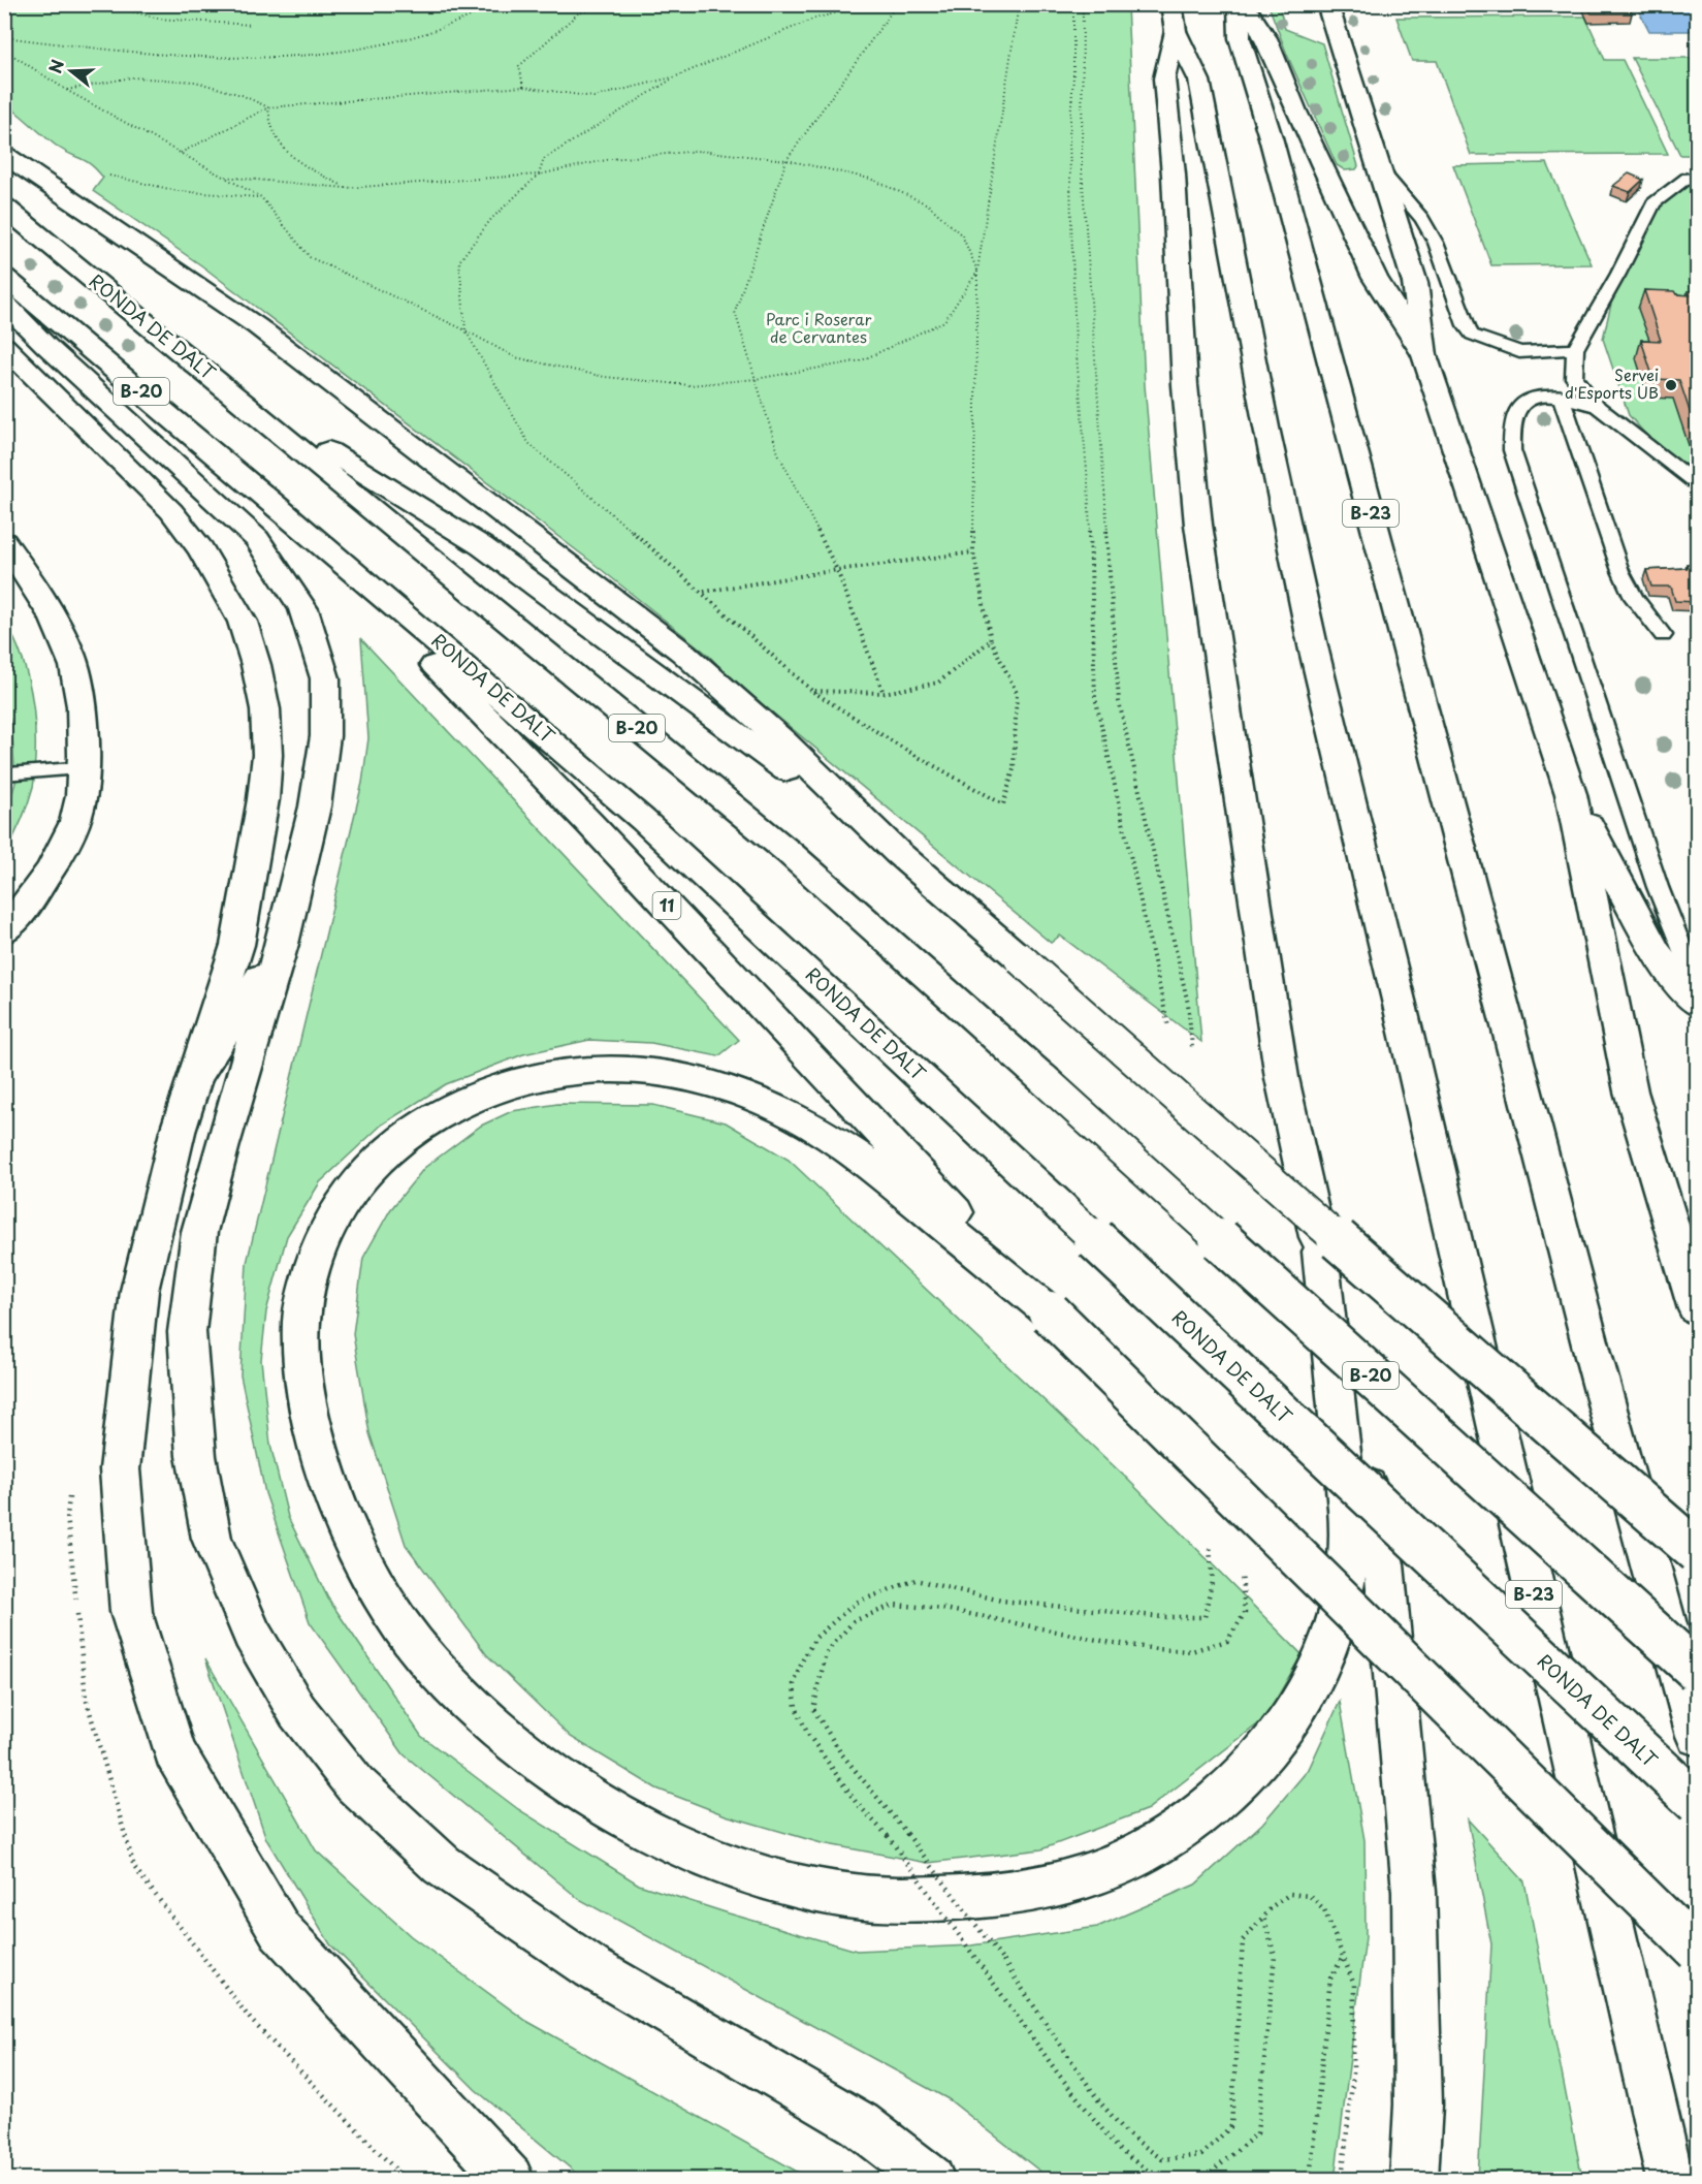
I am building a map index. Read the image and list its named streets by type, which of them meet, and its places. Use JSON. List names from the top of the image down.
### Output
{
  "streets": {
    "main road": [
      "RONDA DE DALT",
      "B-20",
      "B-23",
      "11"
    ]
  },
  "crossings": [
    ["RONDA DE DALT", "11"]
  ],
  "parks": ["Parc i Roserar de Cervantes"],
  "places": ["Servei d'Esports UB"],
  "north": "left"
}
